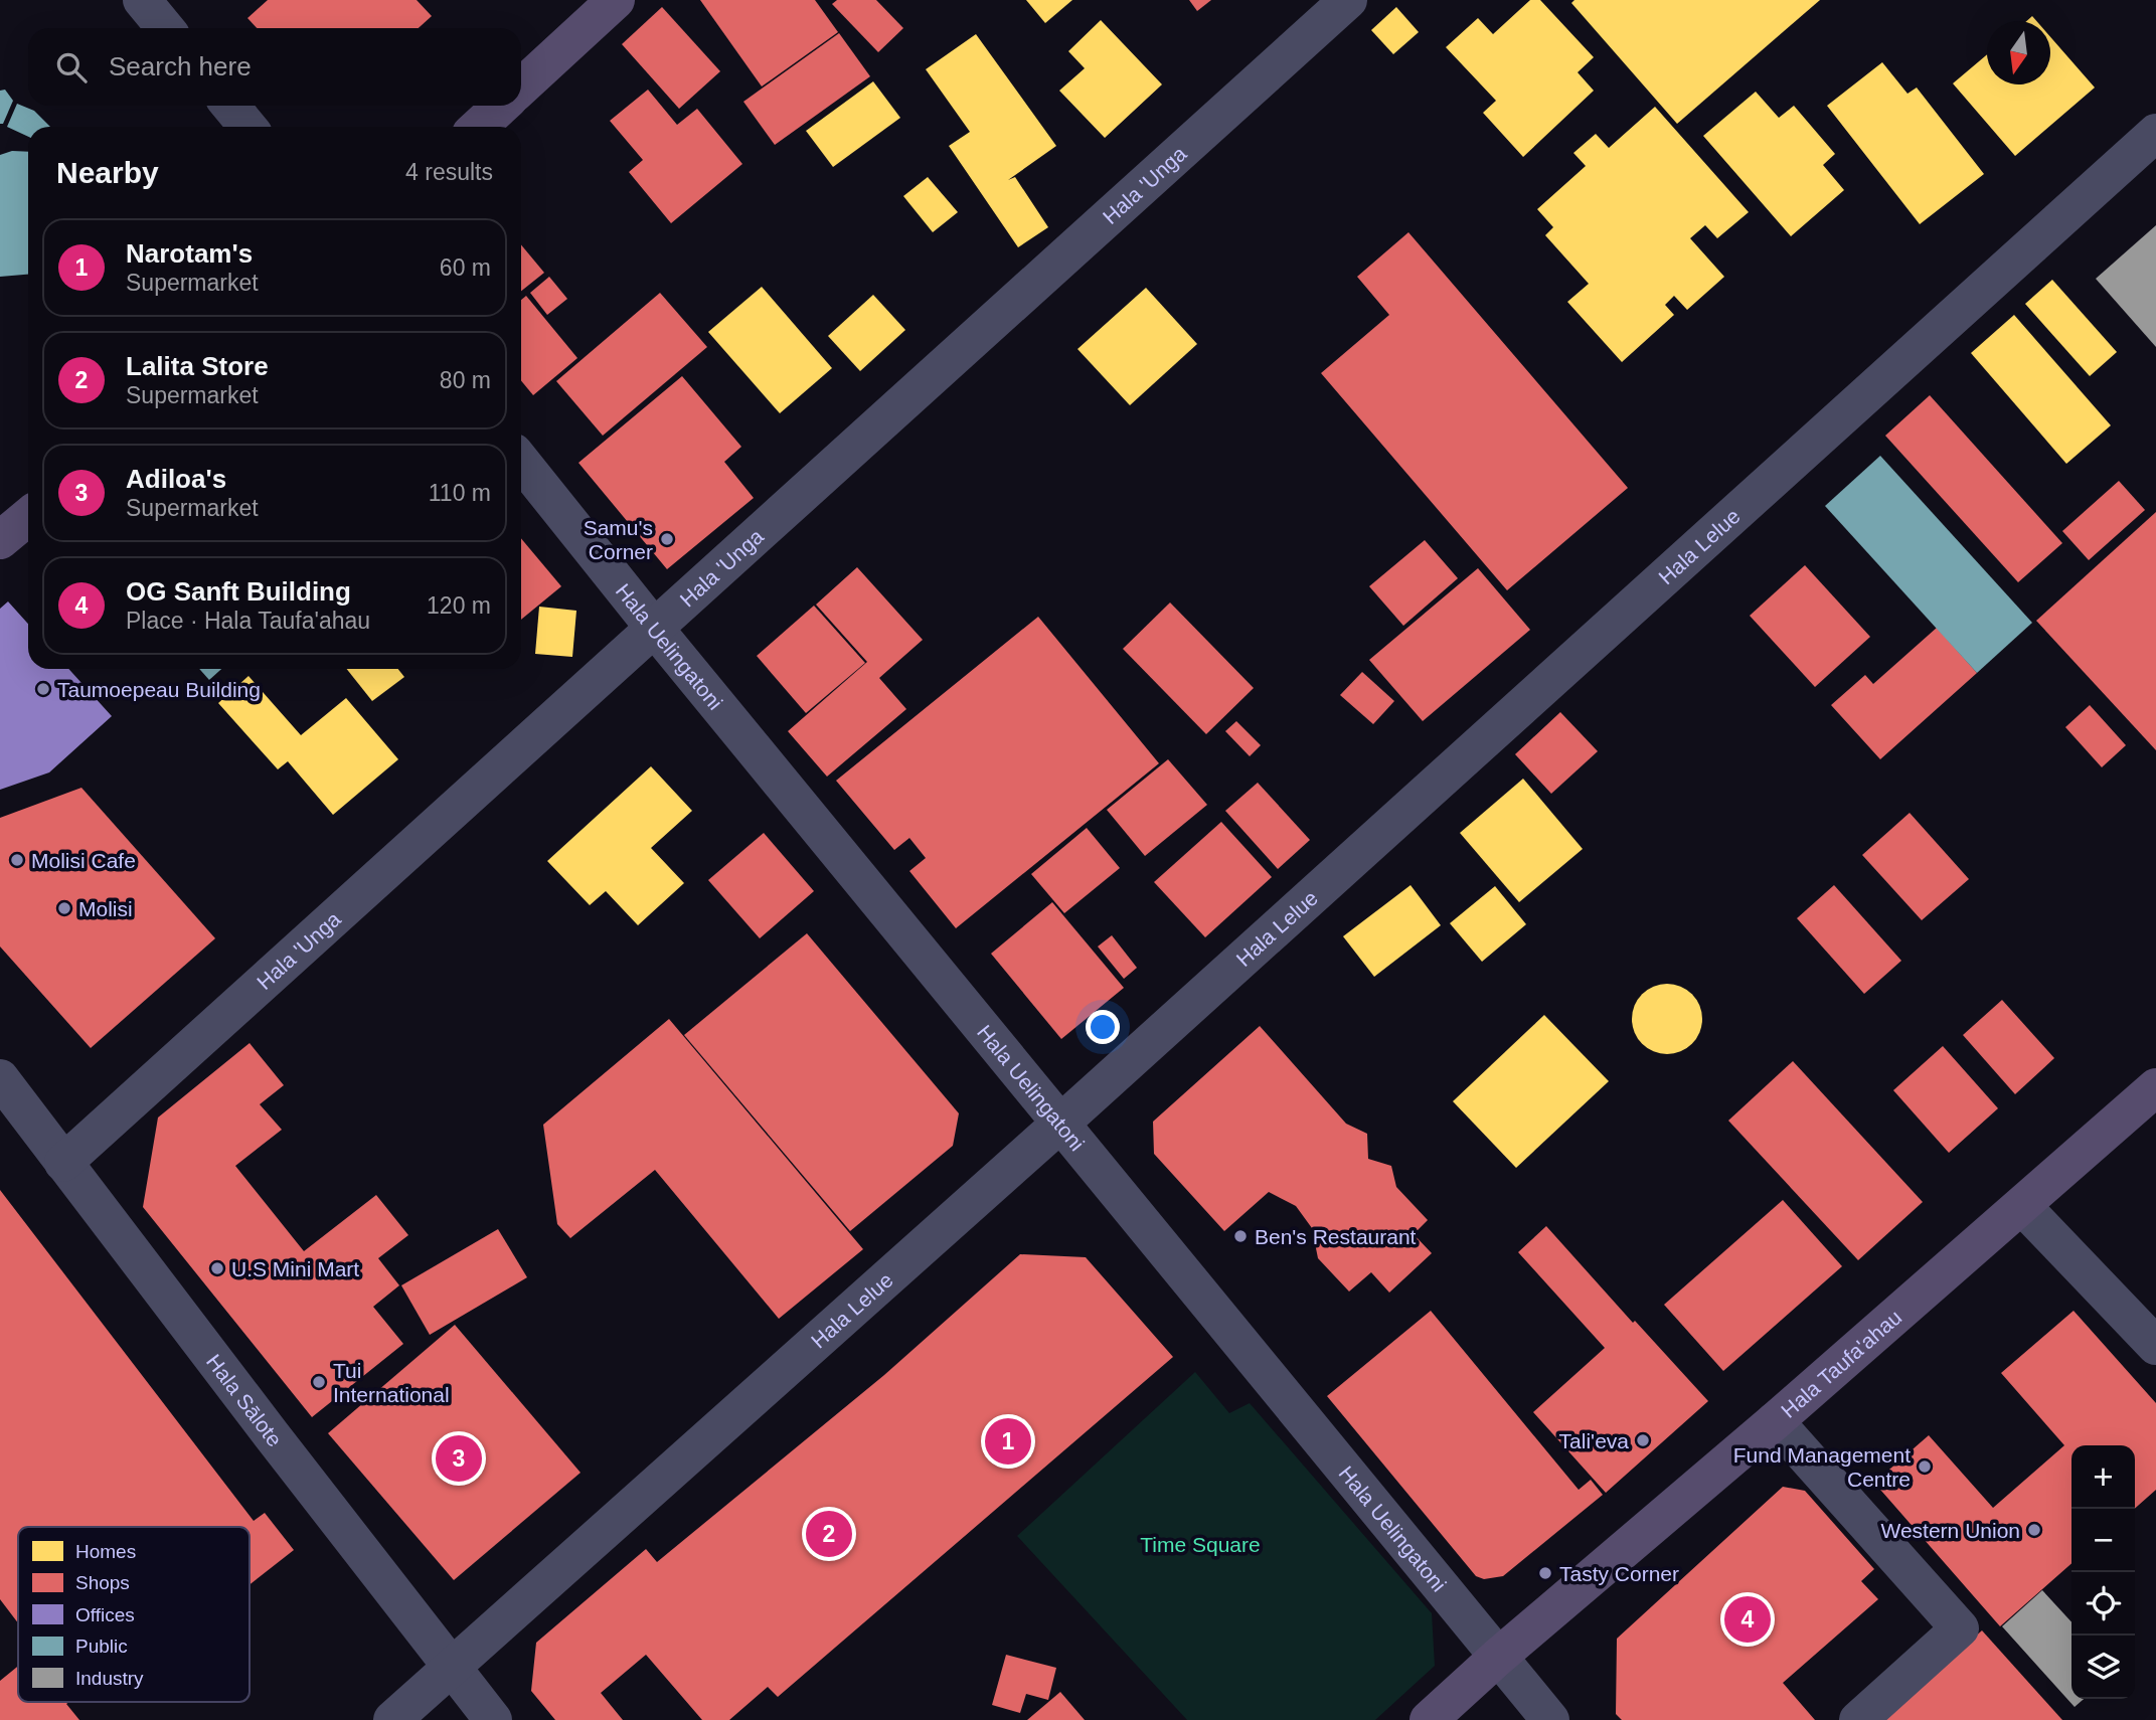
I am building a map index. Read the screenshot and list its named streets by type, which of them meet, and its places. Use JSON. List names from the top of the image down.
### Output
{
  "streets": {
    "main road": ["Hala Taufa'ahau"],
    "street": [
      "Hala 'Unga",
      "Hala Lelue",
      "Hala Uelingatoni",
      "Hala Sālote"
    ]
  },
  "crossings": [
    ["Hala 'Unga", "Hala Uelingatoni"],
    ["Hala 'Unga", "Hala Sālote"],
    ["Hala Lelue", "Hala Uelingatoni"],
    ["Hala Lelue", "Hala Sālote"],
    ["Hala Uelingatoni", "Hala Taufa'ahau"]
  ],
  "parks": ["Time Square"],
  "places": [
    "Samu's Corner",
    "Taumoepeau Building",
    "Molisi Cafe",
    "Molisi",
    "Ben's Restaurant",
    "U.S Mini Mart",
    "Tui International",
    "Tali'eva",
    "Fund Management Centre",
    "Western Union",
    "Tasty Corner"
  ],
  "legend": [
    "Homes",
    "Shops",
    "Offices",
    "Public",
    "Industry"
  ],
  "north": "bottom",
  "page": {
    "search": "Search here",
    "heading": ["Nearby", "4 results"],
    "list": [
      {
        "mark": "1",
        "name": "Narotam's",
        "note": "Supermarket",
        "value": "60 m"
      },
      {
        "mark": "2",
        "name": "Lalita Store",
        "note": "Supermarket",
        "value": "80 m"
      },
      {
        "mark": "3",
        "name": "Adiloa's",
        "note": "Supermarket",
        "value": "110 m"
      },
      {
        "mark": "4",
        "name": "OG Sanft Building",
        "note": "Place · Hala Taufa'ahau",
        "value": "120 m"
      }
    ],
    "pins": [
      "1",
      "3",
      "2",
      "4"
    ],
    "map_buttons": ["+", "−"]
  }
}
